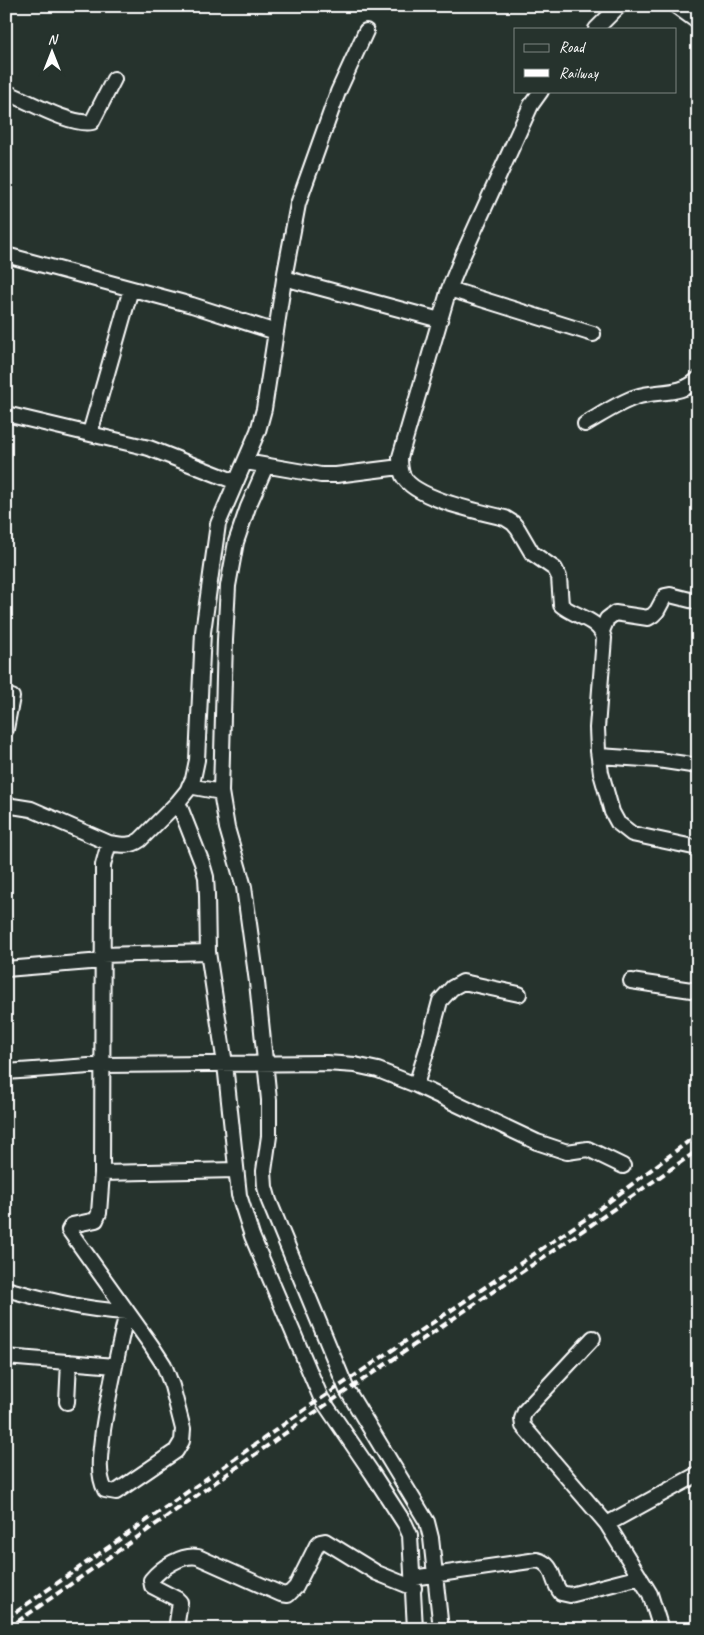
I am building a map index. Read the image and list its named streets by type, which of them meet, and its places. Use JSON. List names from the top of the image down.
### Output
{
  "legend": ["Road", "Railway"],
  "north": "top"
}
